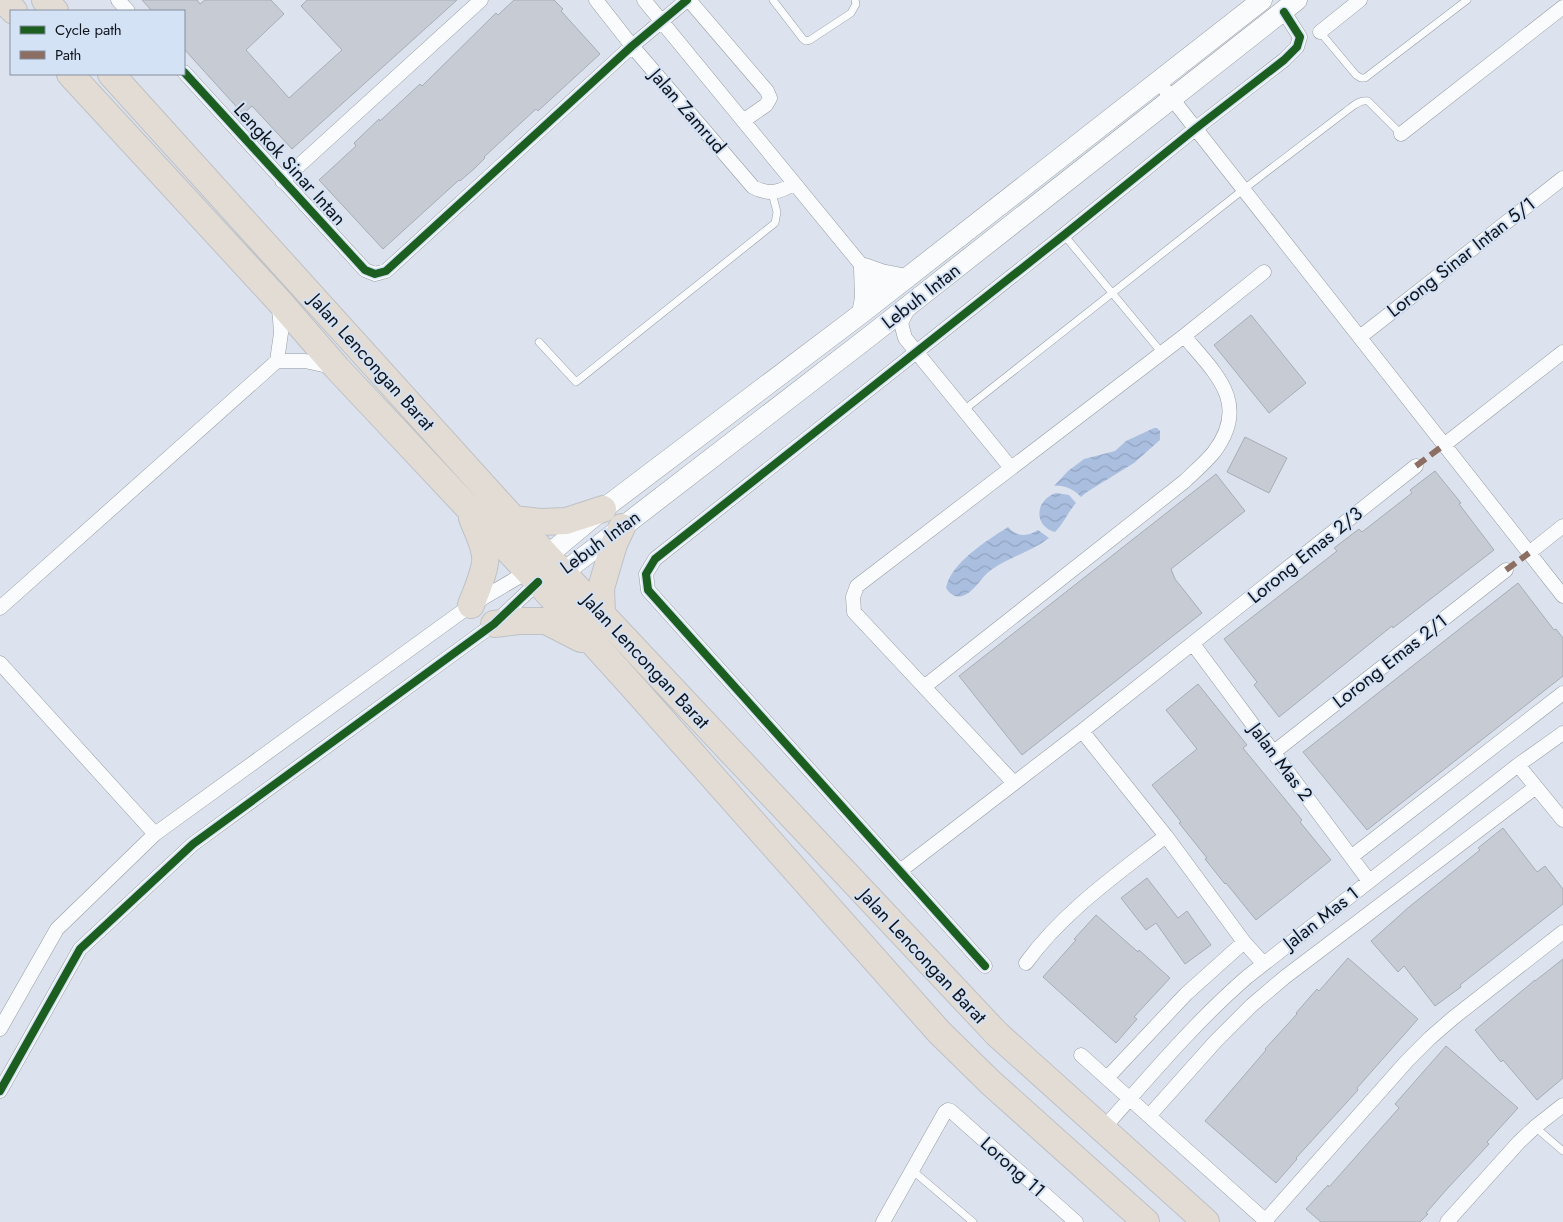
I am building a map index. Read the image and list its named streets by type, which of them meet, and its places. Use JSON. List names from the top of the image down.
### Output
{
  "streets": {
    "highway": ["Jalan Lencongan Barat"],
    "main road": ["Lebuh Intan"],
    "street": [
      "Jalan Zamrud",
      "Lengkok Sinar Intan",
      "Lorong Sinar Intan 5/1",
      "Lorong Emas 2/3",
      "Lorong Emas 2/1",
      "Jalan Mas 2",
      "Jalan Mas 1",
      "Lorong 11"
    ]
  },
  "crossings": [
    ["Jalan Zamrud", "Lengkok Sinar Intan"],
    ["Lebuh Intan", "Jalan Lencongan Barat"],
    ["Jalan Lencongan Barat", "Jalan Mas 1"],
    ["Lorong Emas 2/3", "Jalan Mas 2"],
    ["Lorong Emas 2/1", "Jalan Mas 2"],
    ["Jalan Mas 2", "Jalan Mas 1"]
  ],
  "legend": ["Cycle path", "Path"]
}
